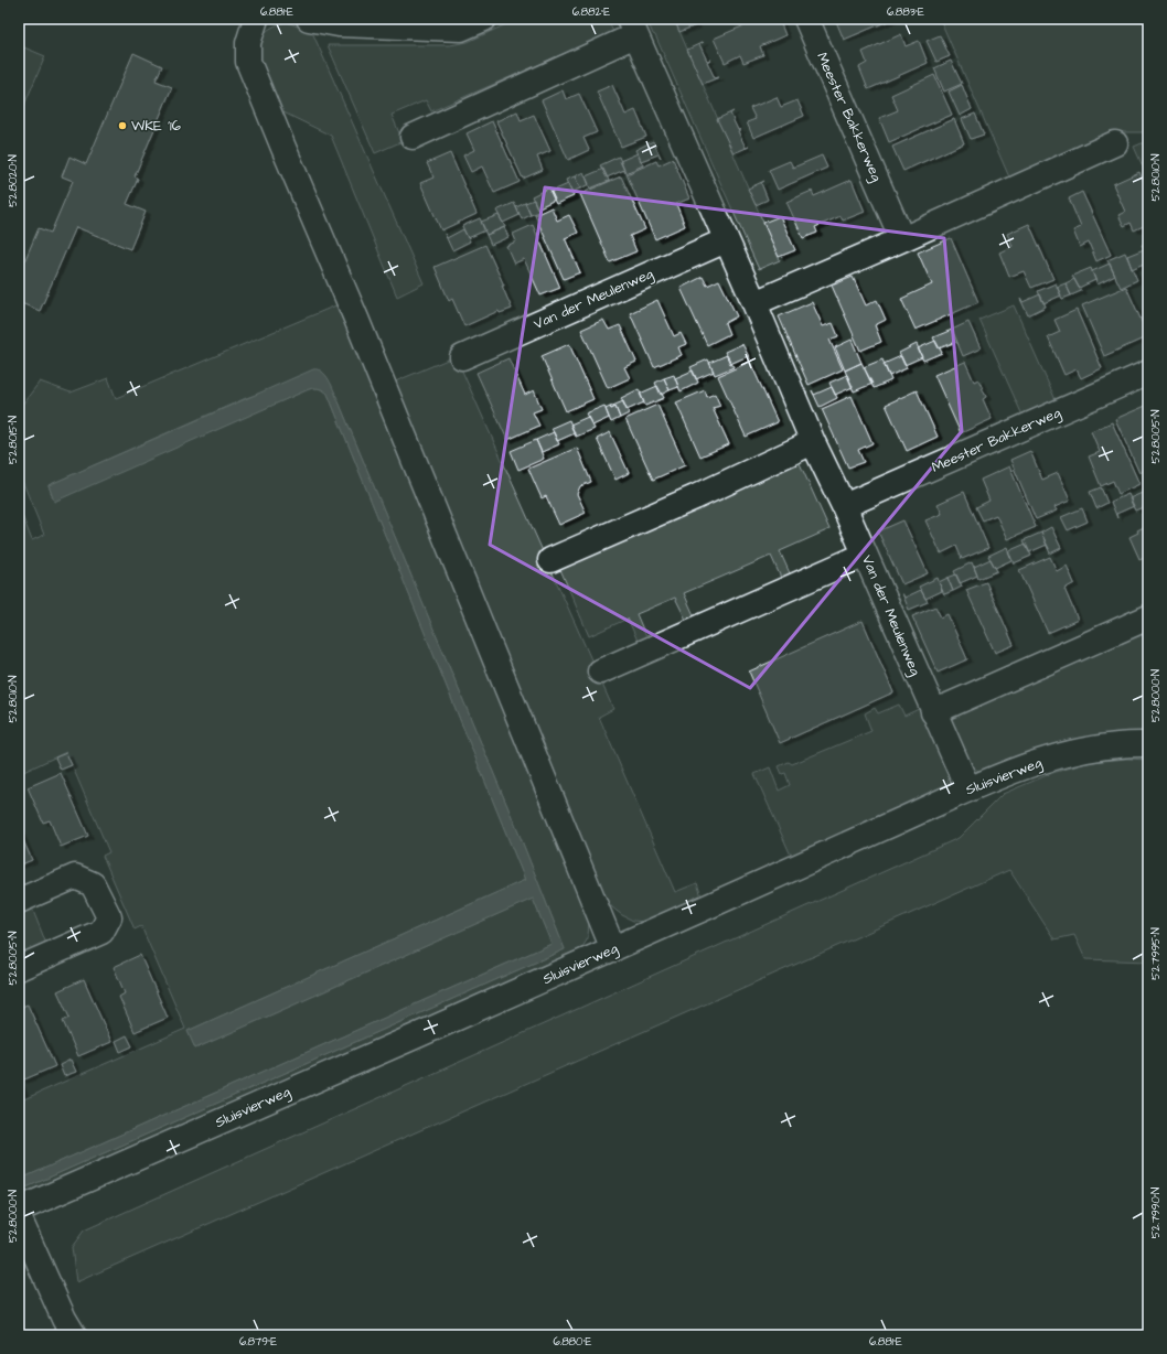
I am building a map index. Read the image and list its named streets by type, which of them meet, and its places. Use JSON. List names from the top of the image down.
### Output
{
  "streets": {
    "street": ["Meester Bakkerweg", "Van der Meulenweg", "Sluisvierweg"]
  },
  "crossings": [
    ["Meester Bakkerweg", "Van der Meulenweg"],
    ["Van der Meulenweg", "Sluisvierweg"]
  ],
  "places": ["WKE '16"],
  "coordinates": [
    "6.881°E",
    "6.882°E",
    "6.883°E",
    "52.8010°N",
    "52.8020°N",
    "52.8005°N",
    "52.8015°N",
    "52.8000°N",
    "52.7995°N",
    "52.7990°N",
    "6.879°E",
    "6.880°E"
  ]
}
